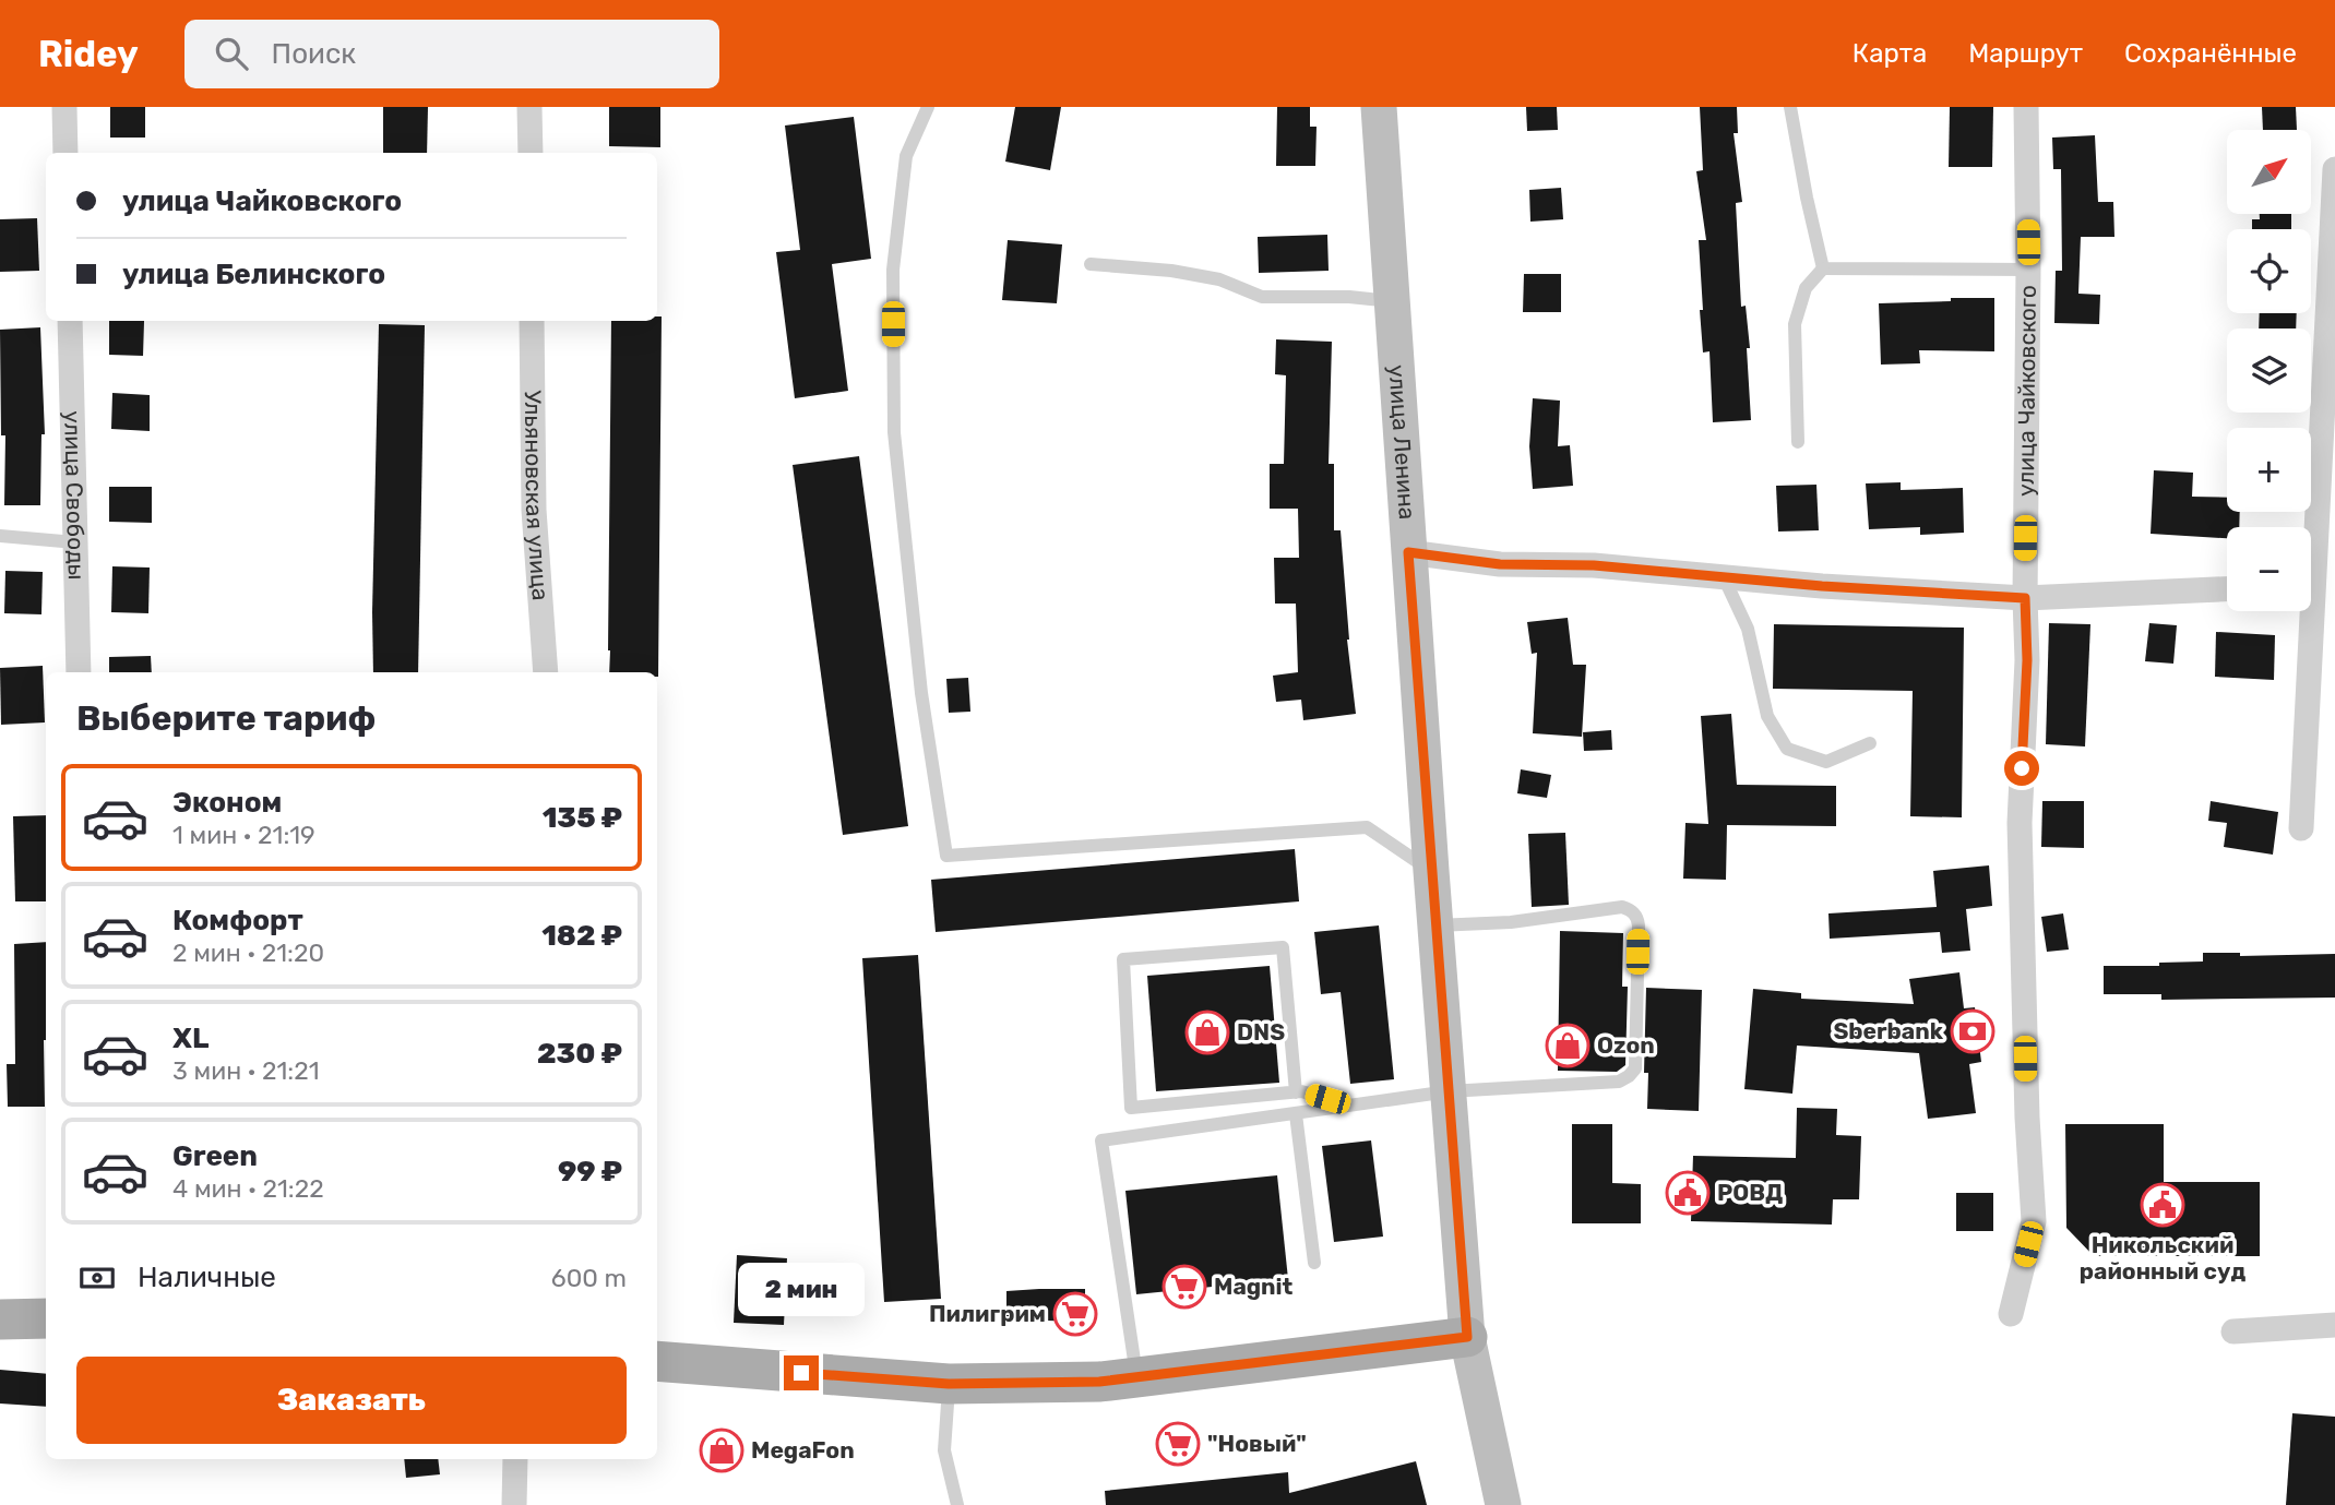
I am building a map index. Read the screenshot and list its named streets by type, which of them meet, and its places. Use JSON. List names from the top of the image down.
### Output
{
  "streets": {
    "main road": ["улица Ленина"],
    "street": ["улица Чайковского", "улица Свободы", "Ульяновская улица"]
  },
  "places": {
    "bank": ["Sberbank"],
    "shop": ["DNS", "Ozon", "MegaFon"],
    "public building": ["РОВД", "Никольский районный суд"],
    "supermarket": ["Magnit", "Пилигрим", "\"Новый\""]
  },
  "north": "top right",
  "page": {
    "header": "Ridey",
    "search": "Поиск",
    "nav": ["Карта", "Маршрут", "Сохранённые"],
    "map_buttons": ["+", "−"],
    "banner": ["улица Чайковского", "улица Белинского"],
    "heading": "Выберите тариф",
    "list": [
      {
        "name": "Эконом",
        "note": "1 мин · 21:19",
        "value": "135 ₽"
      },
      {
        "name": "Комфорт",
        "note": "2 мин · 21:20",
        "value": "182 ₽"
      },
      {
        "name": "XL",
        "note": "3 мин · 21:21",
        "value": "230 ₽"
      },
      {
        "name": "Green",
        "note": "4 мин · 21:22",
        "value": "99 ₽"
      }
    ],
    "pay": ["Наличные", "600 m"],
    "bubble": "2 мин",
    "buttons": "Заказать"
  }
}
